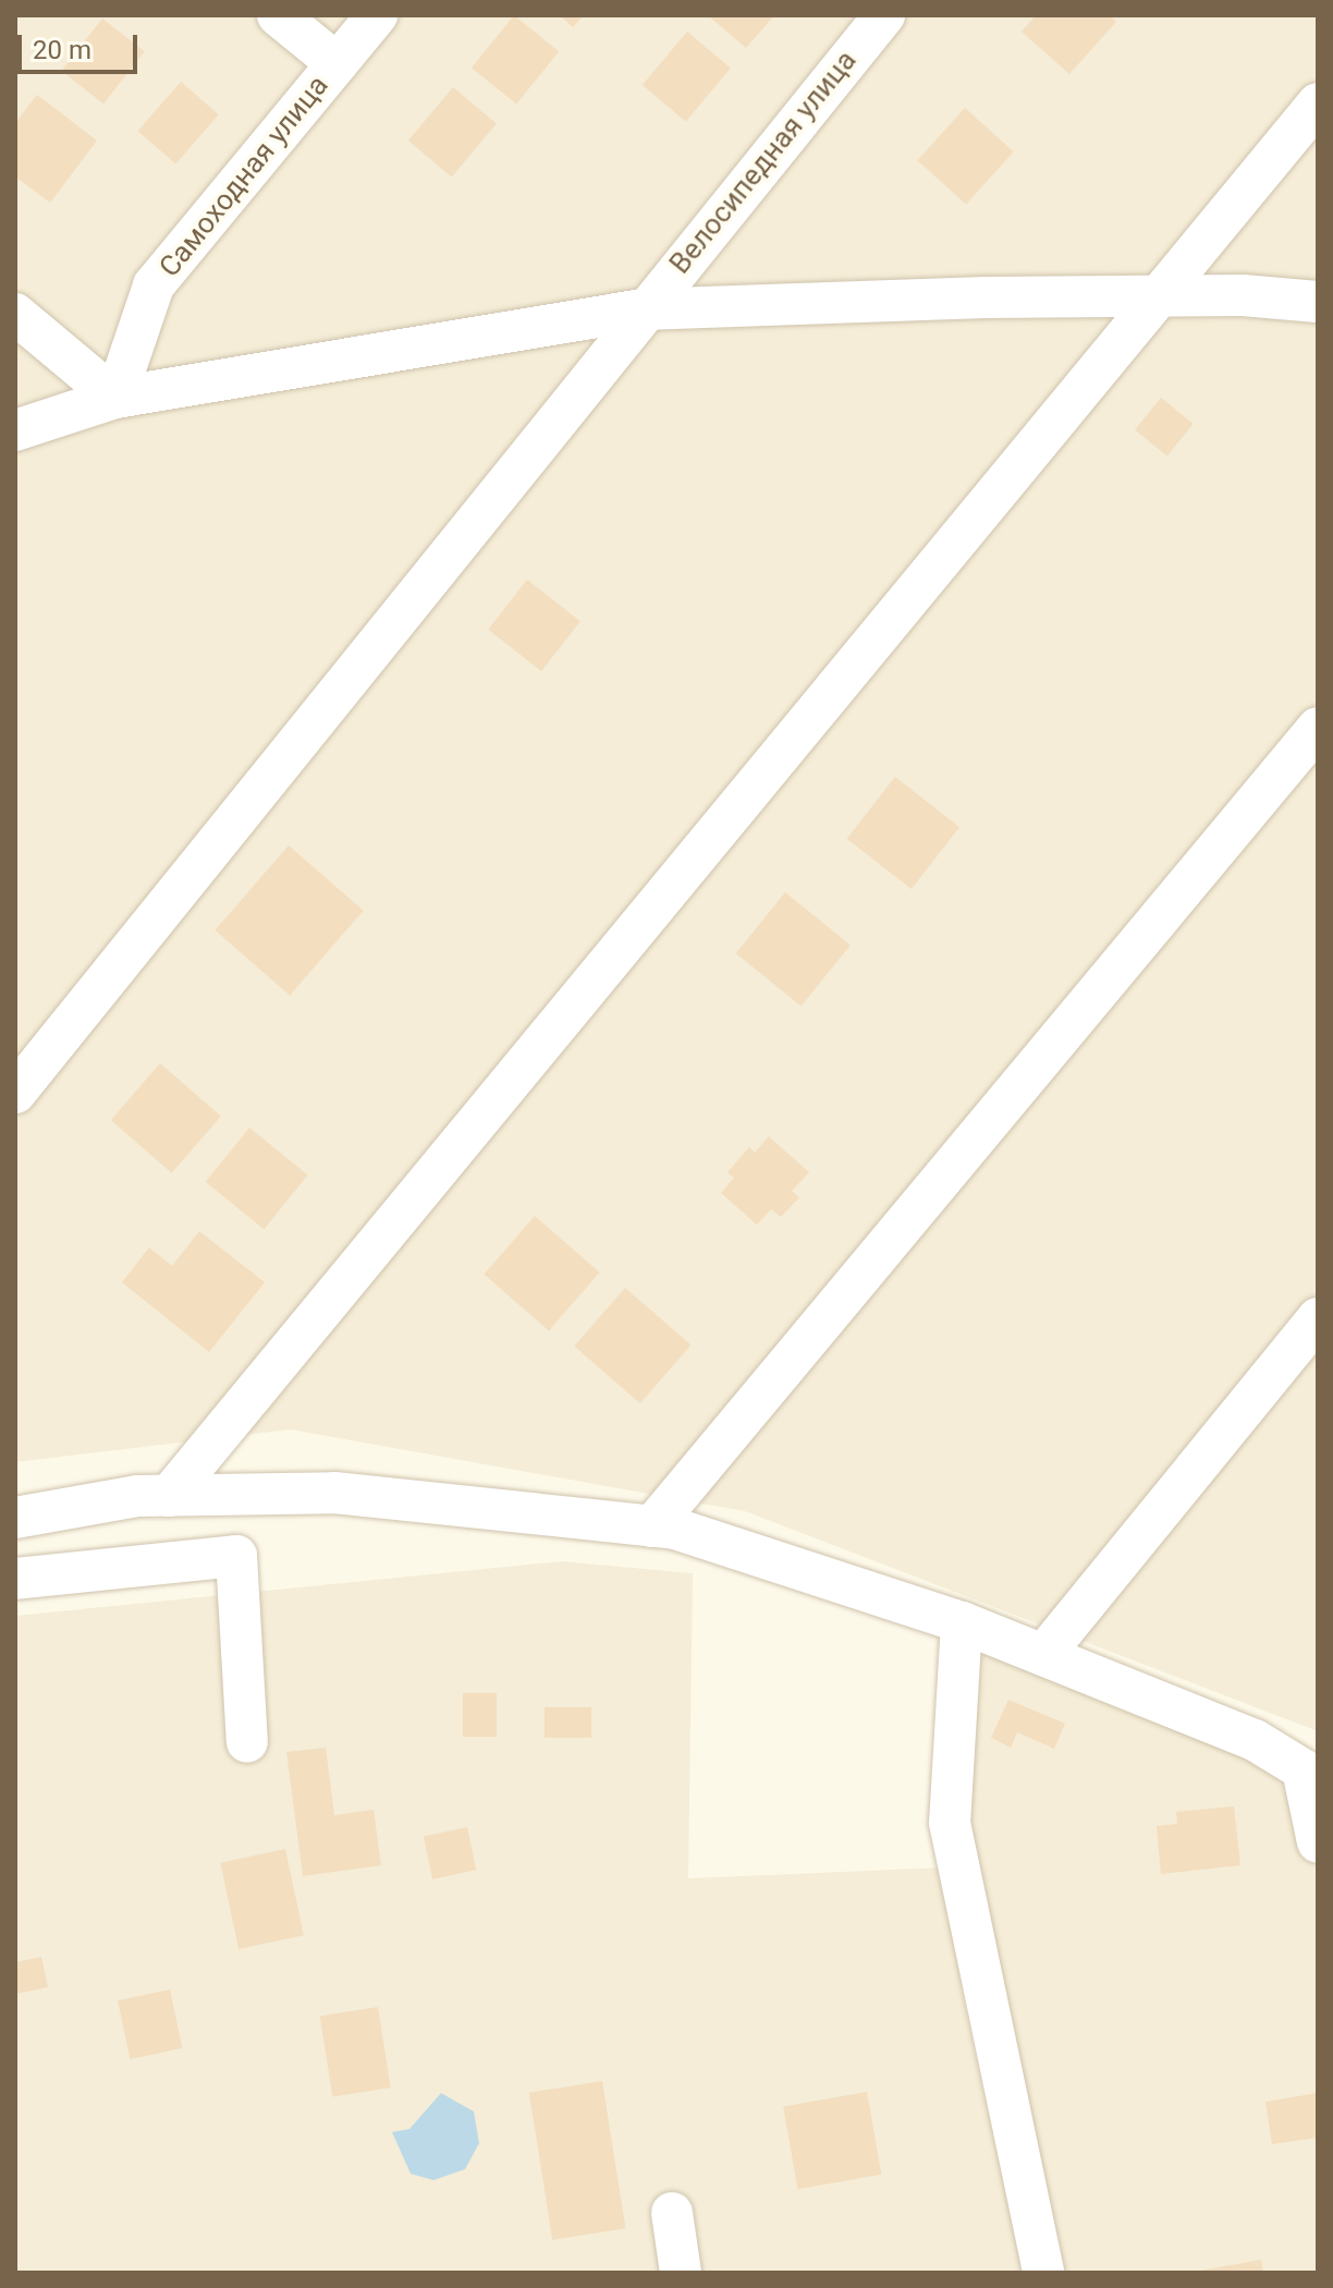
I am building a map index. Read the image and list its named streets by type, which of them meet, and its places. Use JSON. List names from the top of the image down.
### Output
{
  "streets": {
    "street": ["Велосипедная улица", "Самоходная улица"]
  },
  "scale_bar": "20 m"
}
